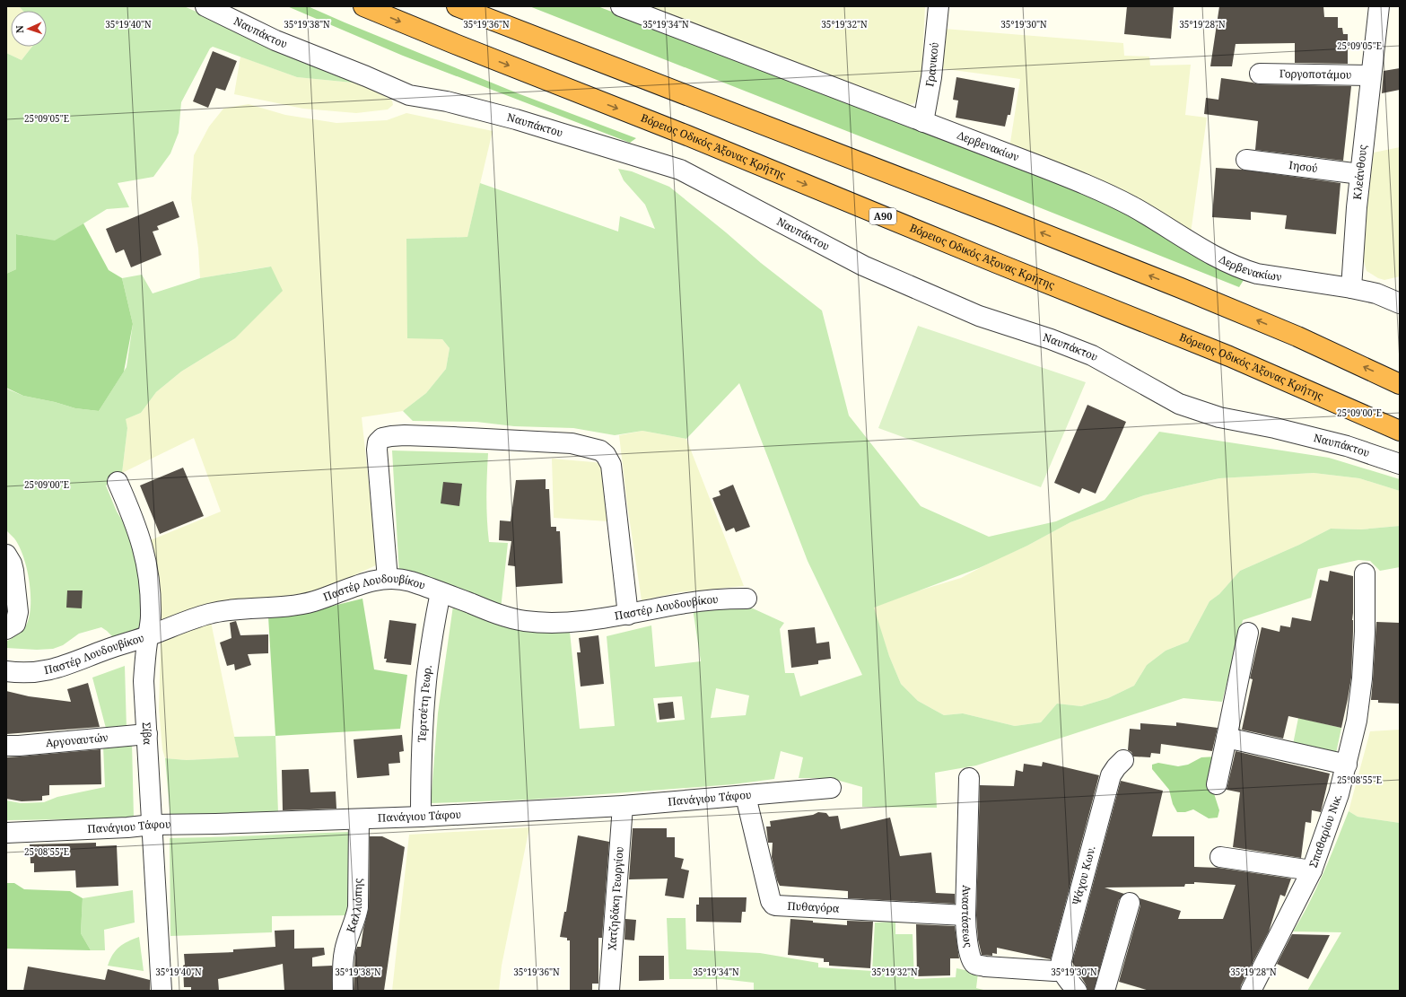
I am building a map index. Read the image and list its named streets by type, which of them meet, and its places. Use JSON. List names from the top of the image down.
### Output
{
  "streets": {
    "highway": ["Βόρειος Οδικός Άξονας Κρήτης", "Α90"],
    "street": [
      "Ναυπάκτου",
      "Γρανικού",
      "Γοργοποτάμου",
      "Δερβενακίων",
      "Ιησού",
      "Κλεάνθους",
      "Παστέρ Λουδουβίκου",
      "Τερτσέτη Γεωρ.",
      "Σίβα",
      "Αργοναυτών",
      "Πανάγιου Τάφου",
      "Σπαθαρίου Νικ.",
      "Ψάχου Κων.",
      "Χατζηδάκη Γεωργίου",
      "Καλλιόπης",
      "Πυθαγόρα",
      "Αναστάσεως"
    ]
  },
  "crossings": [
    ["Γρανικού", "Δερβενακίων"],
    ["Γοργοποτάμου", "Κλεάνθους"],
    ["Δερβενακίων", "Κλεάνθους"],
    ["Ιησού", "Κλεάνθους"],
    ["Παστέρ Λουδουβίκου", "Τερτσέτη Γεωρ."],
    ["Παστέρ Λουδουβίκου", "Σίβα"],
    ["Τερτσέτη Γεωρ.", "Πανάγιου Τάφου"],
    ["Σίβα", "Αργοναυτών"],
    ["Σίβα", "Πανάγιου Τάφου"],
    ["Πανάγιου Τάφου", "Χατζηδάκη Γεωργίου"],
    ["Πανάγιου Τάφου", "Καλλιόπης"],
    ["Πανάγιου Τάφου", "Πυθαγόρα"],
    ["Ψάχου Κων.", "Αναστάσεως"],
    ["Πυθαγόρα", "Αναστάσεως"]
  ],
  "north": "left",
  "coordinates": [
    "35°19'40\"N",
    "35°19'38\"N",
    "35°19'36\"N",
    "35°19'34\"N",
    "35°19'32\"N",
    "35°19'30\"N",
    "35°19'28\"N",
    "25°09'05\"E",
    "25°09'00\"E",
    "25°08'55\"E"
  ]
}
